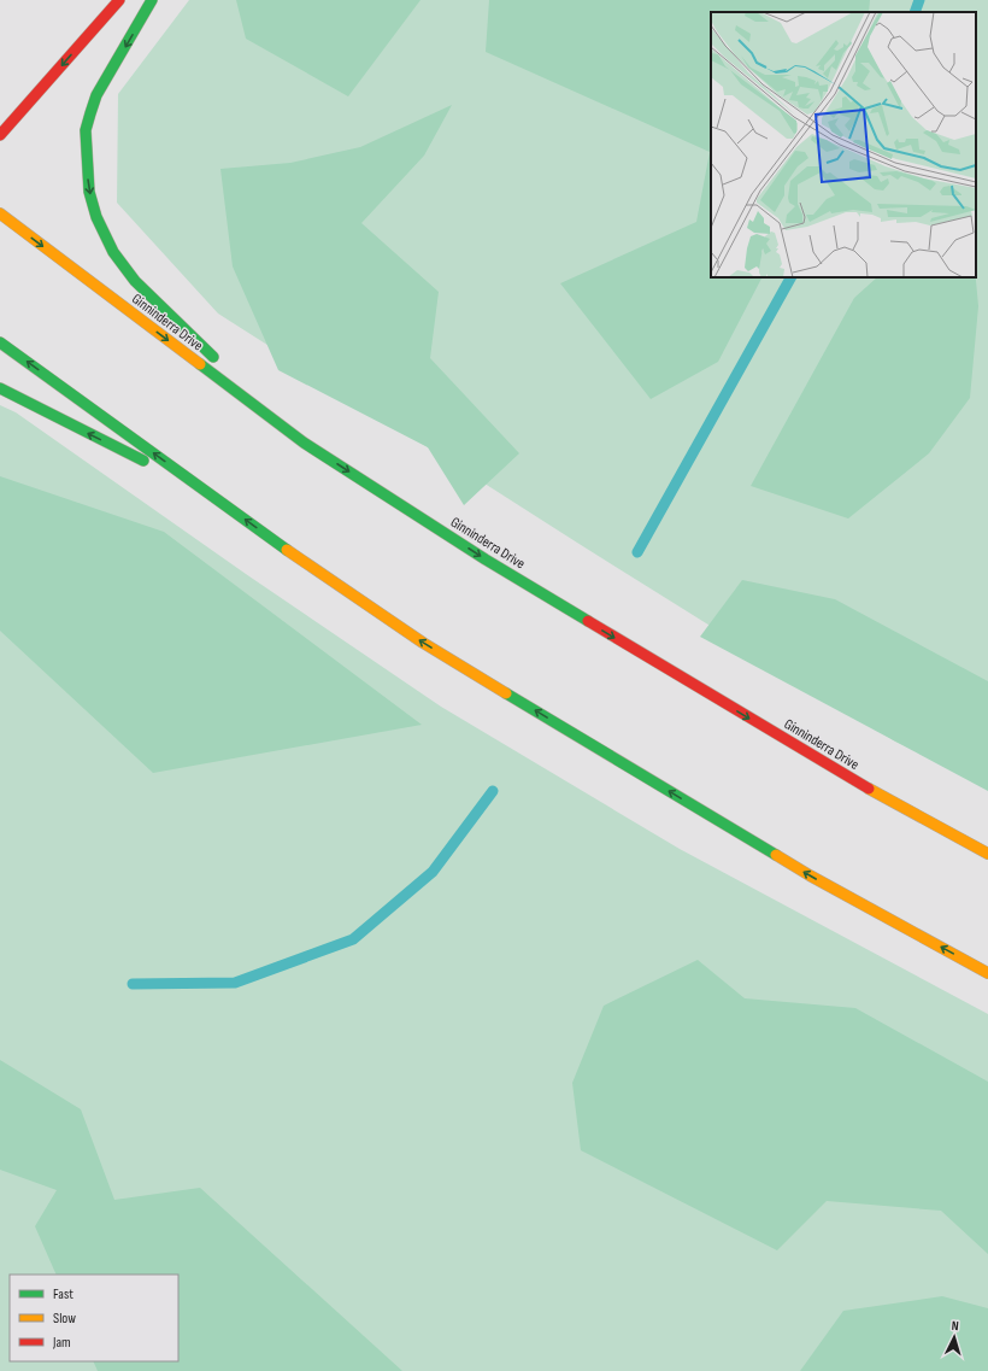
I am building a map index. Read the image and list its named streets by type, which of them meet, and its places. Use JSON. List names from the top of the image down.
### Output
{
  "streets": {
    "main road": ["Ginninderra Drive"]
  },
  "one_way": ["Ginninderra Drive"],
  "legend": ["Fast", "Slow", "Jam"],
  "north": "top"
}
